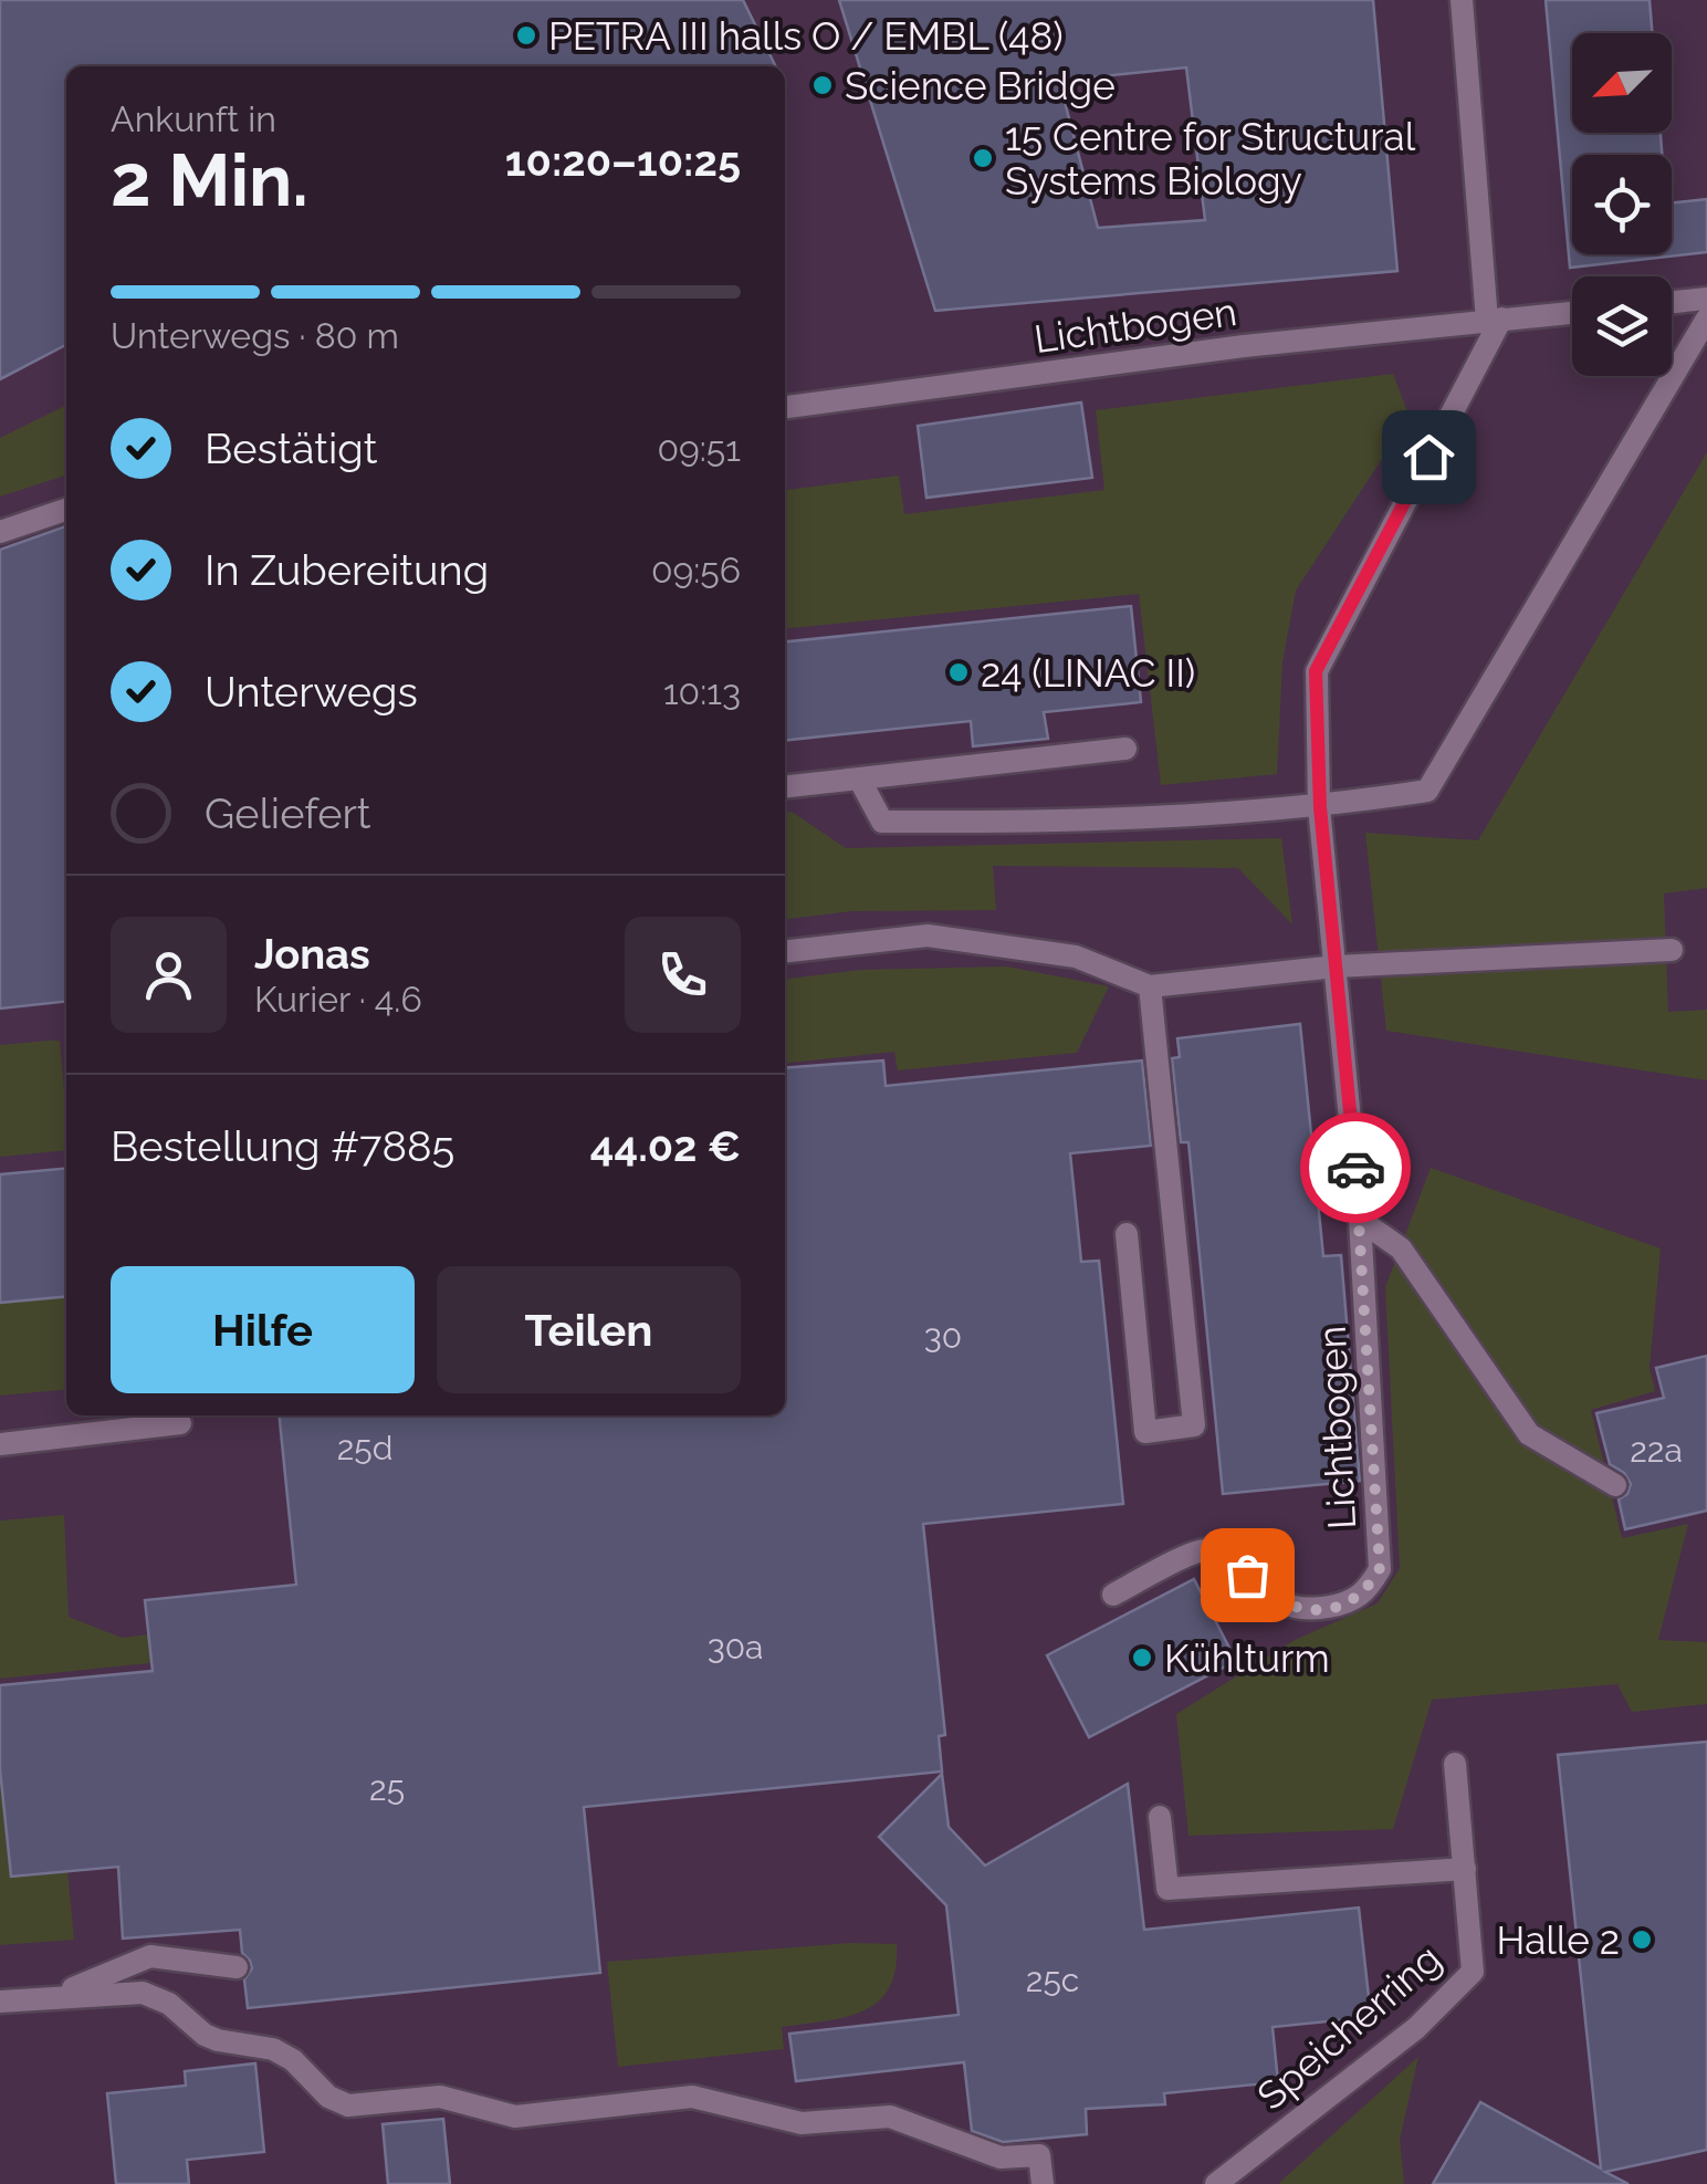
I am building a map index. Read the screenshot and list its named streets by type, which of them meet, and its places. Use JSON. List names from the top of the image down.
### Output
{
  "streets": {
    "lane": ["Lichtbogen", "Speicherring"]
  },
  "places": [
    "PETRA III halls O / EMBL (48)",
    "Science Bridge",
    "15 Centre for Structural Systems Biology",
    "24 (LINAC II)",
    "Kühlturm",
    "Halle 2"
  ],
  "house_numbers": [
    "30",
    "25d",
    "22a",
    "30a",
    "25",
    "25c"
  ],
  "north": "bottom left",
  "page": {
    "heading": ["2 Min.", "Ankunft in", "10:20–10:25"],
    "panel": [
      "Jonas",
      "Kurier · 4.6",
      "Bestellung #7885",
      "44.02 €"
    ],
    "bar": "Unterwegs · 80 m",
    "list": [
      ["Bestätigt", "09:51"],
      ["In Zubereitung", "09:56"],
      ["Unterwegs", "10:13"],
      "Geliefert"
    ],
    "buttons": ["Hilfe", "Teilen"]
  }
}
